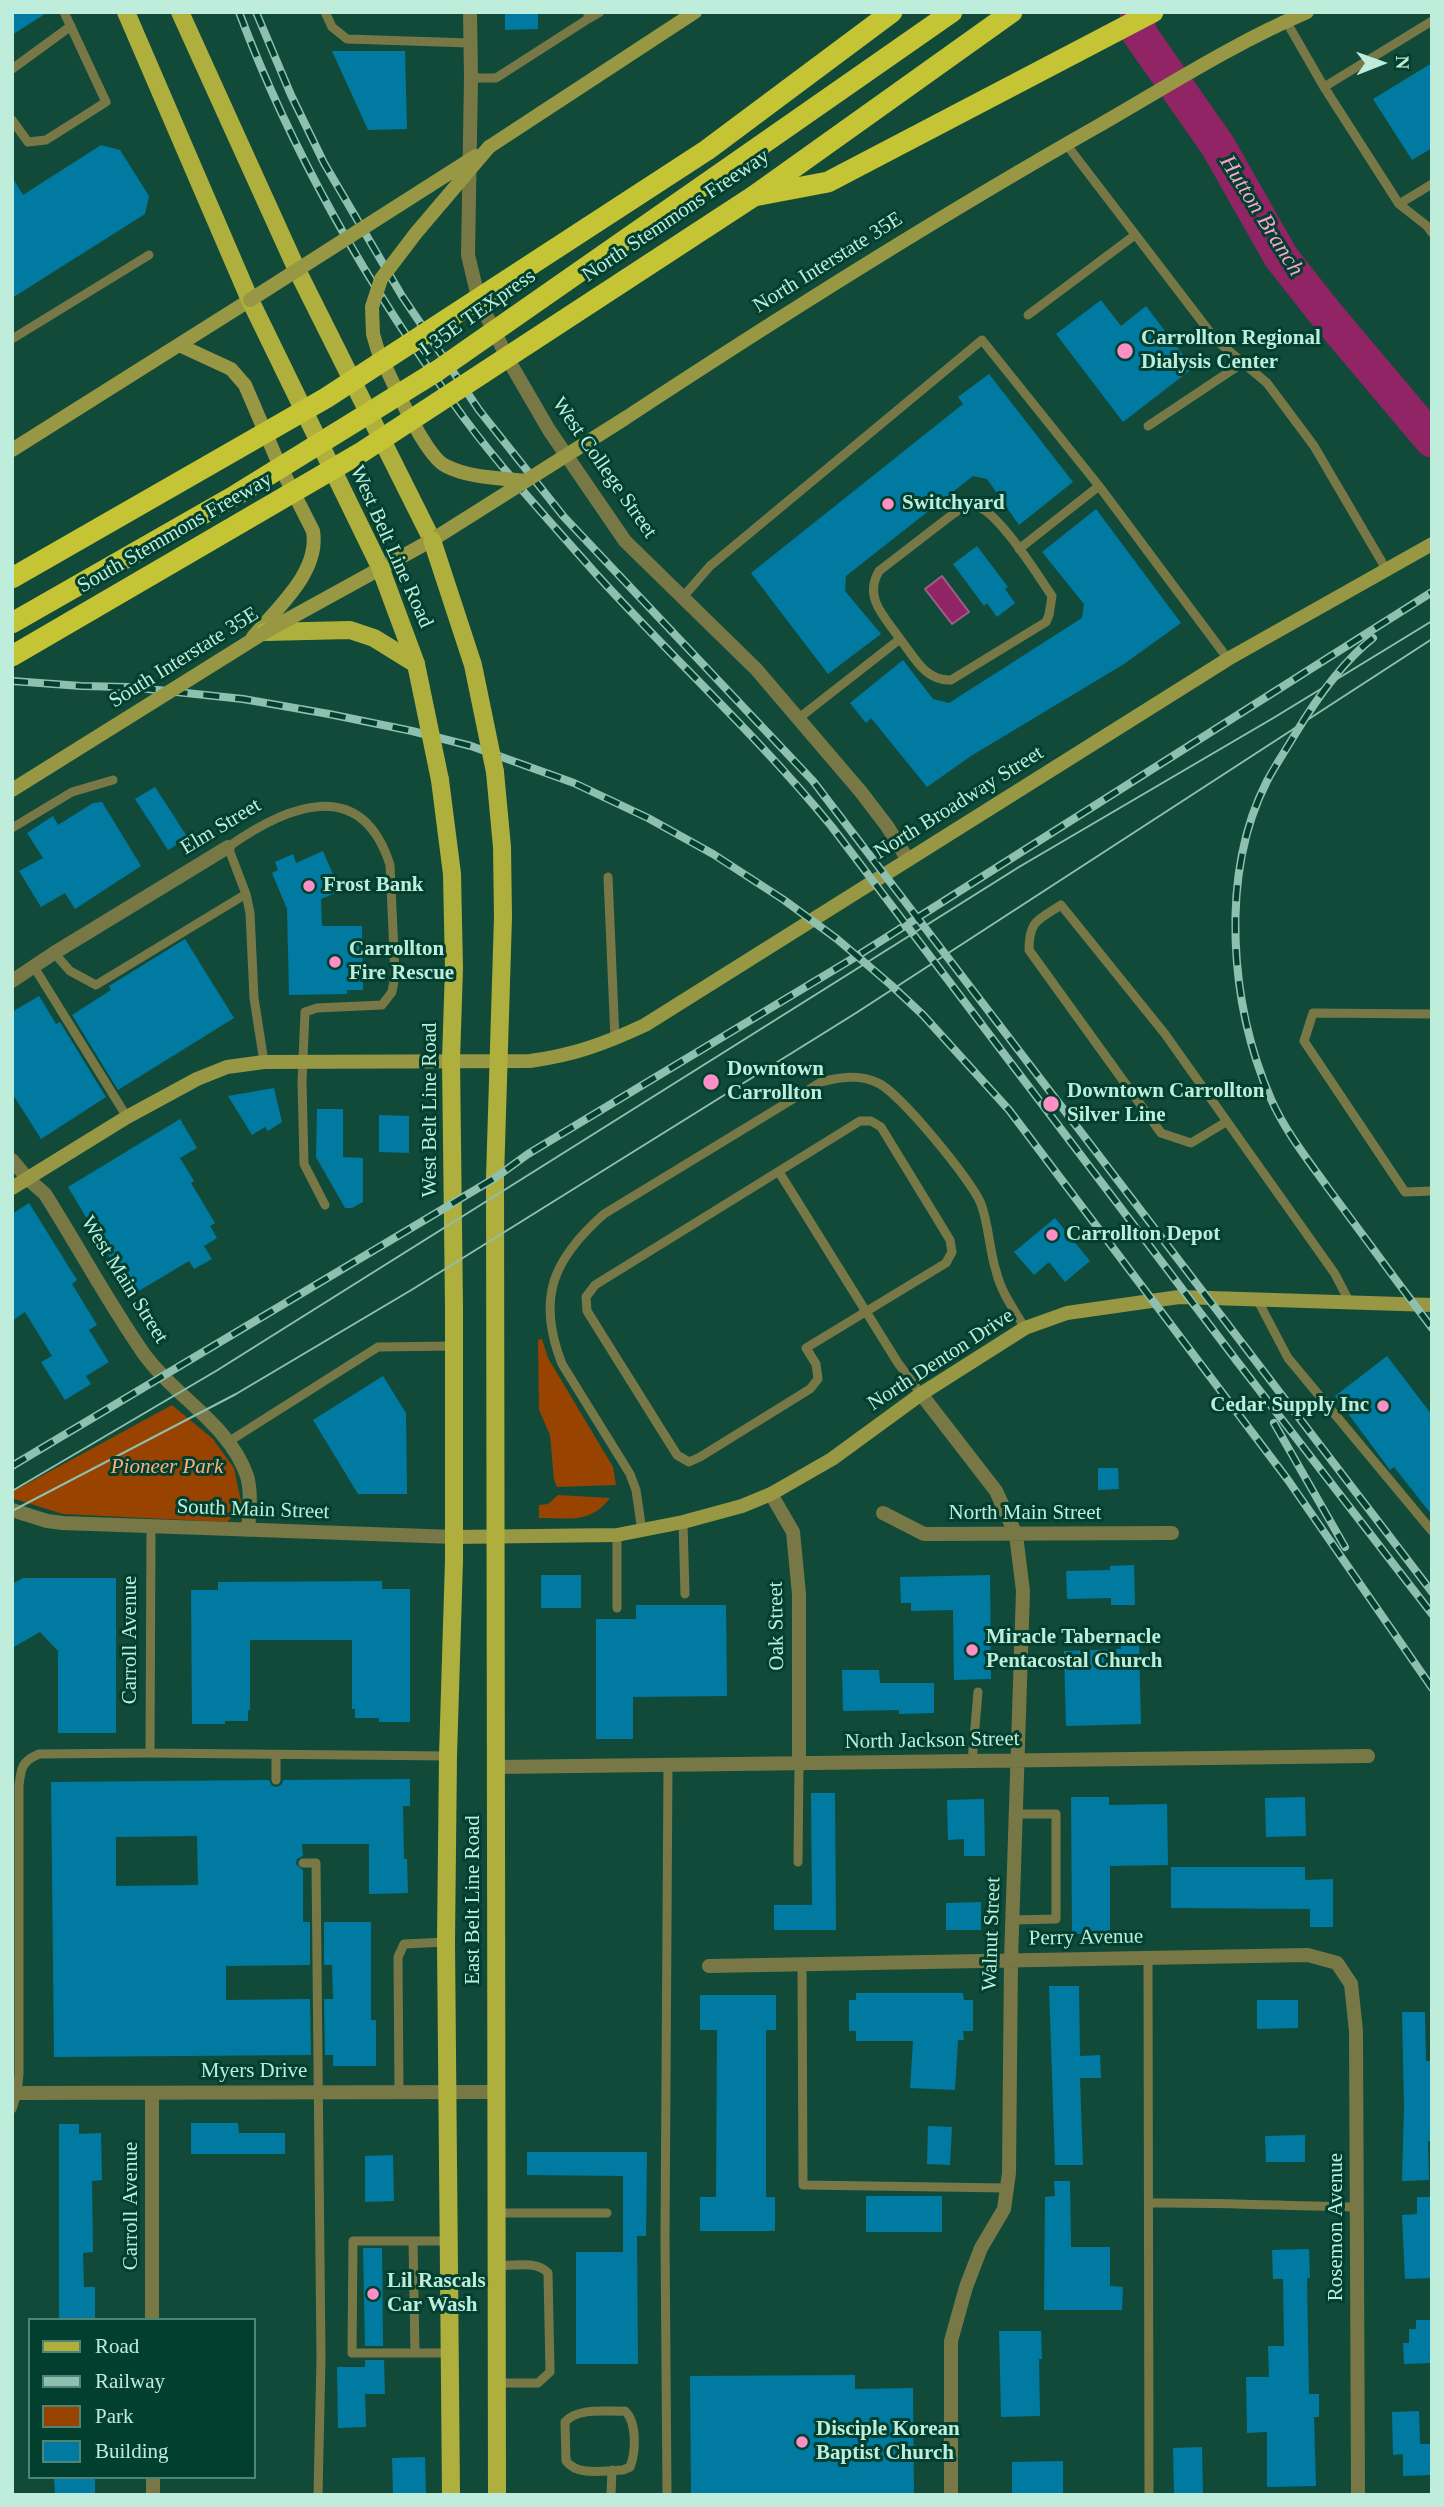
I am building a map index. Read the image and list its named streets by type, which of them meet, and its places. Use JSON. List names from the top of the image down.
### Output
{
  "streets": {
    "highway": ["North Stemmons Freeway", "I 35E TEXpress", "South Stemmons Freeway"],
    "main road": [
      "North Interstate 35E",
      "West Belt Line Road",
      "South Interstate 35E",
      "North Broadway Street",
      "North Denton Drive",
      "South Main Street",
      "East Belt Line Road"
    ],
    "street": [
      "West College Street",
      "Elm Street",
      "West Main Street",
      "North Main Street",
      "Oak Street",
      "Carroll Avenue",
      "North Jackson Street",
      "Walnut Street",
      "Perry Avenue",
      "Myers Drive",
      "Rosemon Avenue"
    ]
  },
  "crossings": [
    ["North Stemmons Freeway", "South Stemmons Freeway"],
    ["North Interstate 35E", "West Belt Line Road"],
    ["North Interstate 35E", "South Interstate 35E"],
    ["West College Street", "North Broadway Street"],
    ["West Belt Line Road", "South Interstate 35E"],
    ["West Belt Line Road", "North Broadway Street"],
    ["West Belt Line Road", "East Belt Line Road"],
    ["North Broadway Street", "Elm Street"],
    ["North Broadway Street", "West Main Street"],
    ["West Main Street", "South Main Street"],
    ["North Denton Drive", "South Main Street"],
    ["North Denton Drive", "Oak Street"],
    ["North Denton Drive", "East Belt Line Road"],
    ["North Denton Drive", "Walnut Street"],
    ["South Main Street", "Carroll Avenue"],
    ["South Main Street", "East Belt Line Road"],
    ["North Main Street", "Walnut Street"],
    ["Oak Street", "North Jackson Street"],
    ["Carroll Avenue", "Myers Drive"],
    ["North Jackson Street", "East Belt Line Road"],
    ["North Jackson Street", "Walnut Street"],
    ["East Belt Line Road", "Myers Drive"],
    ["Walnut Street", "Perry Avenue"],
    ["Perry Avenue", "Rosemon Avenue"]
  ],
  "water": ["Hutton Branch"],
  "parks": ["Pioneer Park"],
  "places": [
    "Carrollton Regional Dialysis Center",
    "Switchyard",
    "Frost Bank",
    "Carrollton Fire Rescue",
    "Downtown Carrollton",
    "Downtown Carrollton Silver Line",
    "Carrollton Depot",
    "Cedar Supply Inc",
    "Miracle Tabernacle Pentacostal Church",
    "Lil Rascals Car Wash",
    "Disciple Korean Baptist Church"
  ],
  "legend": [
    "Road",
    "Railway",
    "Park",
    "Building"
  ],
  "north": "right"
}
